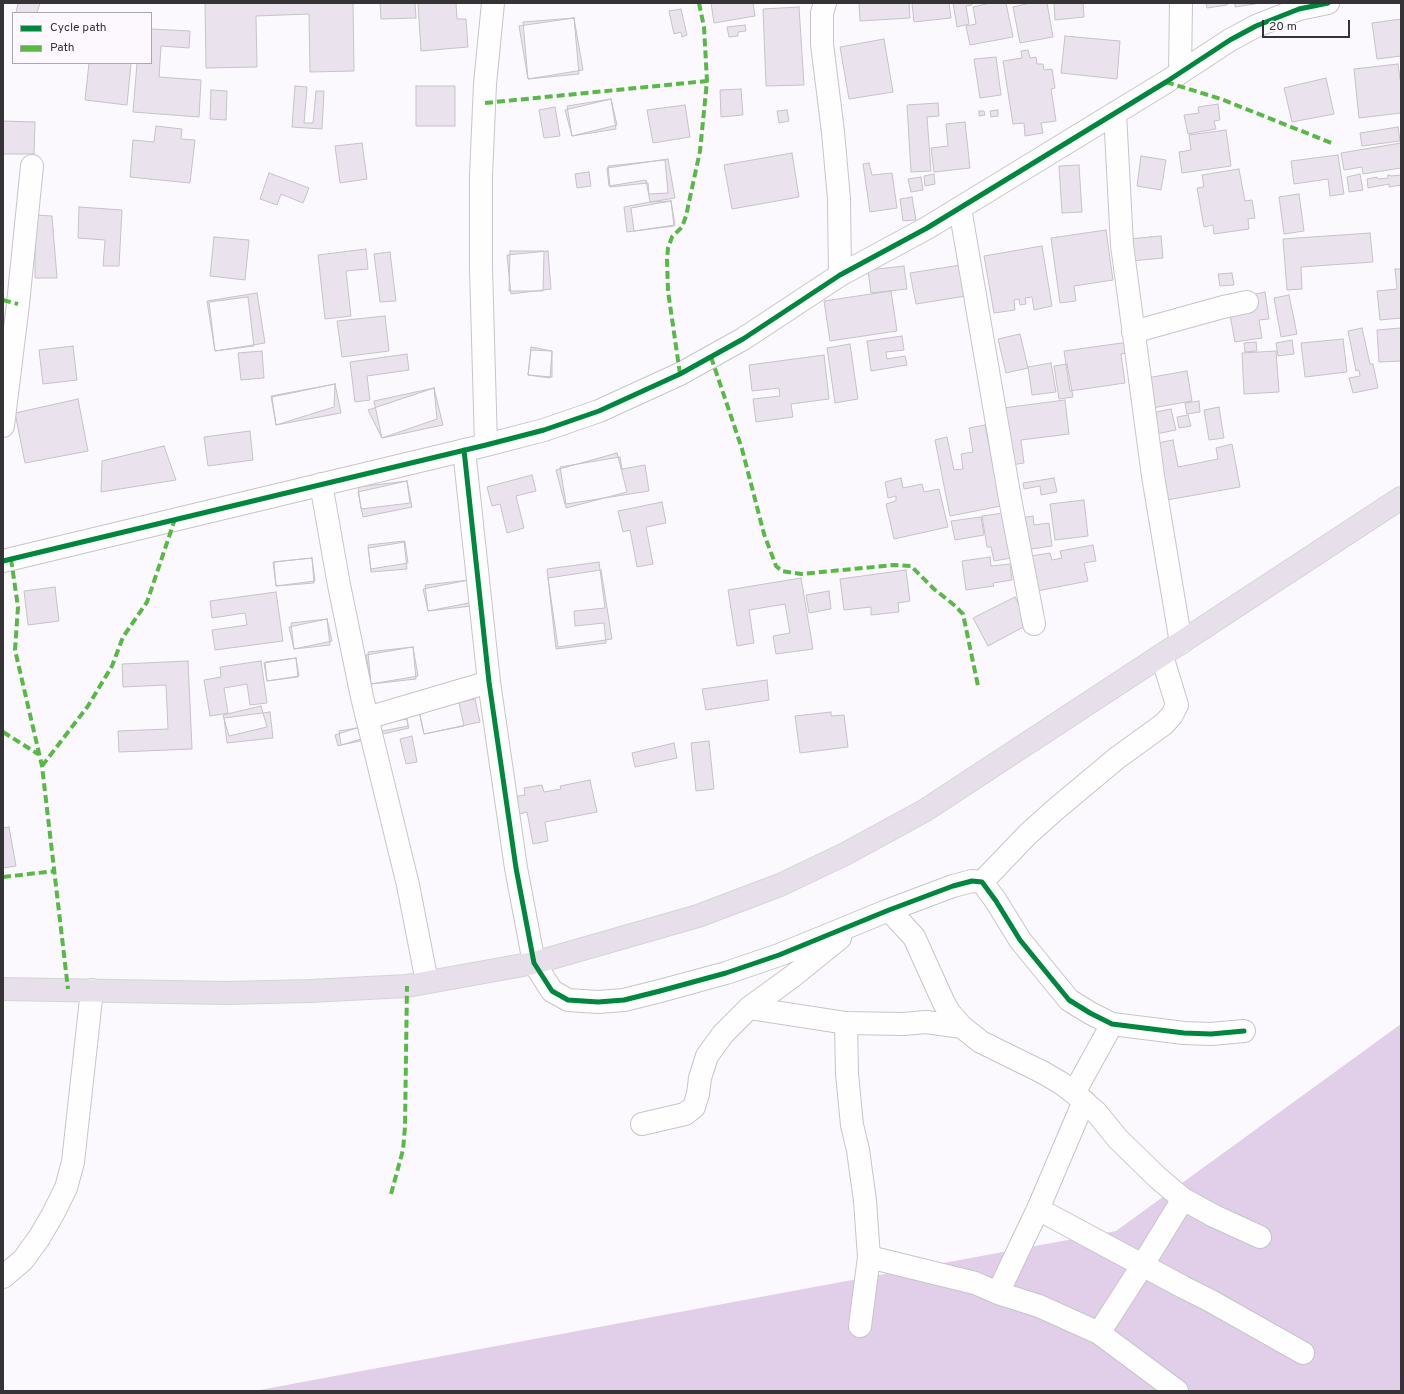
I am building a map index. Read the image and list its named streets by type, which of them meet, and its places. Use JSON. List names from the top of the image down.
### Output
{
  "legend": ["Cycle path", "Path"],
  "scale_bar": "20 m"
}
